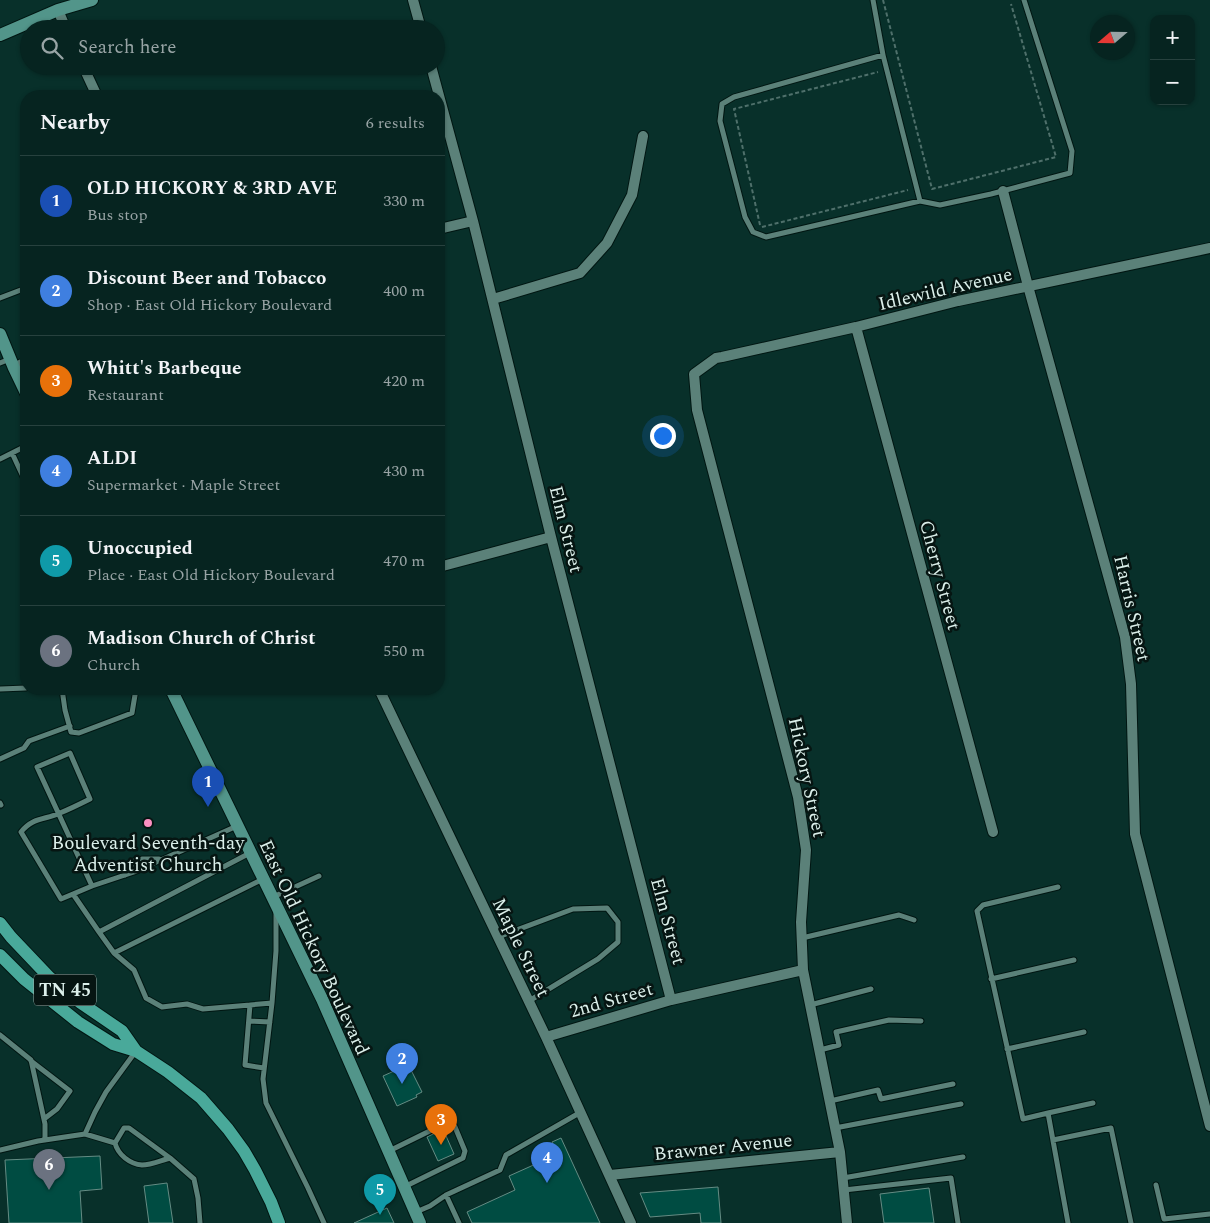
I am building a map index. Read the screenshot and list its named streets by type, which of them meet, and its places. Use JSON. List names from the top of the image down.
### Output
{
  "streets": {
    "main road": ["TN 45"],
    "street": [
      "Idlewild Avenue",
      "Elm Street",
      "Cherry Street",
      "Harris Street",
      "Hickory Street",
      "East Old Hickory Boulevard",
      "Maple Street",
      "2nd Street",
      "Brawner Avenue"
    ]
  },
  "crossings": [
    ["Idlewild Avenue", "Cherry Street"],
    ["Idlewild Avenue", "Harris Street"],
    ["Idlewild Avenue", "Hickory Street"],
    ["Elm Street", "2nd Street"],
    ["Hickory Street", "2nd Street"],
    ["Hickory Street", "Brawner Avenue"],
    ["Maple Street", "2nd Street"],
    ["Maple Street", "Brawner Avenue"]
  ],
  "places": ["Boulevard Seventh-day Adventist Church"],
  "north": "left",
  "page": {
    "map_buttons": ["+", "−"],
    "search": "Search here",
    "heading": ["Nearby", "6 results"],
    "list": [
      {
        "mark": "1",
        "name": "OLD HICKORY & 3RD AVE",
        "note": "Bus stop",
        "value": "330 m"
      },
      {
        "mark": "2",
        "name": "Discount Beer and Tobacco",
        "note": "Shop · East Old Hickory Boulevard",
        "value": "400 m"
      },
      {
        "mark": "3",
        "name": "Whitt's Barbeque",
        "note": "Restaurant",
        "value": "420 m"
      },
      {
        "mark": "4",
        "name": "ALDI",
        "note": "Supermarket · Maple Street",
        "value": "430 m"
      },
      {
        "mark": "5",
        "name": "Unoccupied",
        "note": "Place · East Old Hickory Boulevard",
        "value": "470 m"
      },
      {
        "mark": "6",
        "name": "Madison Church of Christ",
        "note": "Church",
        "value": "550 m"
      }
    ],
    "pins": [
      "1",
      "2",
      "3",
      "4",
      "6",
      "5"
    ]
  }
}
